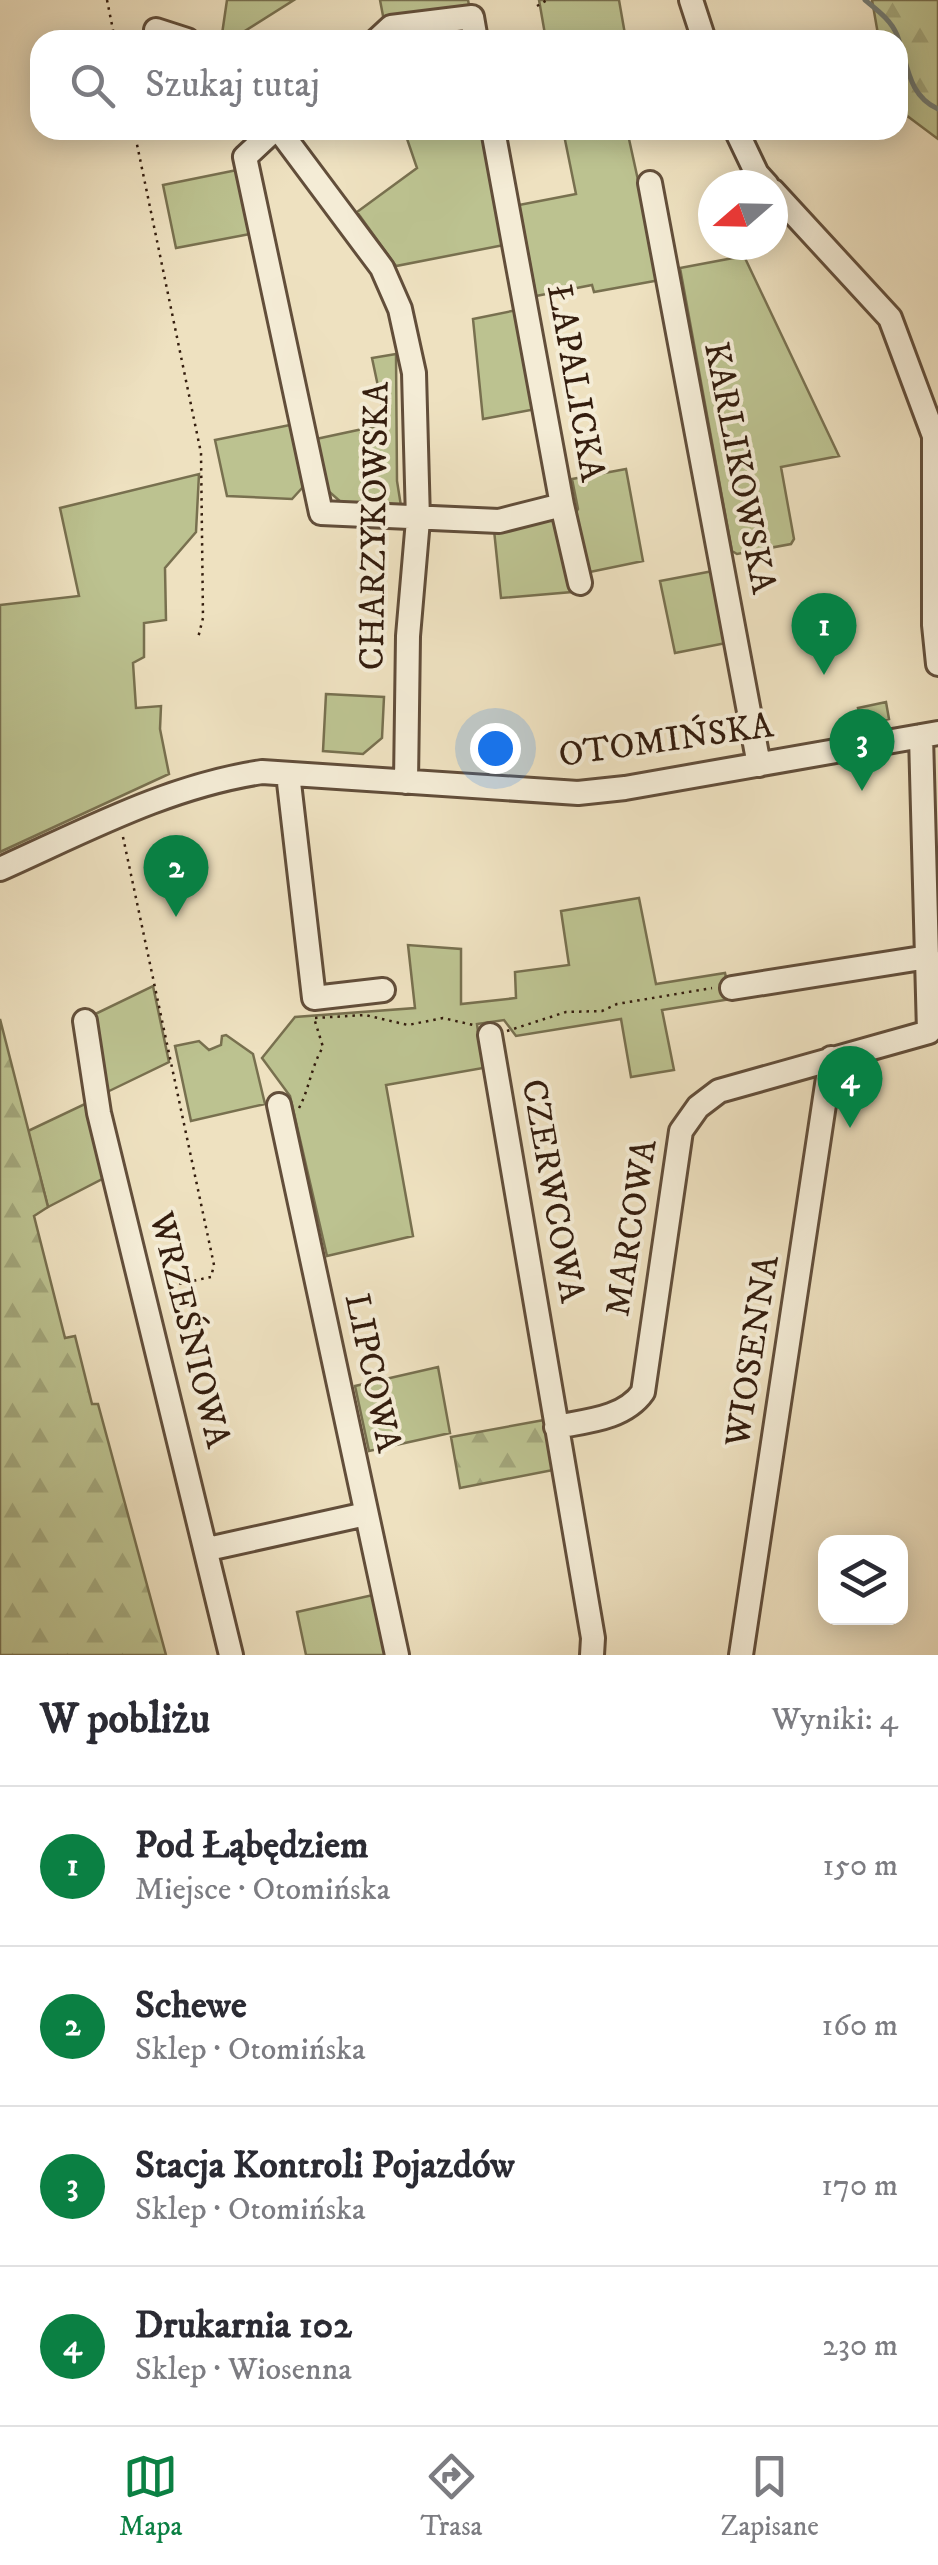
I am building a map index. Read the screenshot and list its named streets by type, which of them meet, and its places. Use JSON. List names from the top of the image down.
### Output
{
  "streets": {
    "street": [
      "ŁAPALICKA",
      "KARLIKOWSKA",
      "CHARZYKOWSKA",
      "OTOMIŃSKA",
      "CZERWCOWA",
      "MARCOWA",
      "WRZEŚNIOWA",
      "WIOSENNA",
      "LIPCOWA"
    ]
  },
  "crossings": [
    ["ŁAPALICKA", "CHARZYKOWSKA"],
    ["KARLIKOWSKA", "OTOMIŃSKA"],
    ["CHARZYKOWSKA", "OTOMIŃSKA"],
    ["CZERWCOWA", "MARCOWA"],
    ["MARCOWA", "WIOSENNA"]
  ],
  "north": "left",
  "page": {
    "search": "Szukaj tutaj",
    "pins": [
      "1",
      "3",
      "2",
      "4"
    ],
    "heading": ["W pobliżu", "Wyniki: 4"],
    "list": [
      {
        "mark": "1",
        "name": "Pod Łąbędziem",
        "note": "Miejsce · Otomińska",
        "value": "150 m"
      },
      {
        "mark": "2",
        "name": "Schewe",
        "note": "Sklep · Otomińska",
        "value": "160 m"
      },
      {
        "mark": "3",
        "name": "Stacja Kontroli Pojazdów",
        "note": "Sklep · Otomińska",
        "value": "170 m"
      },
      {
        "mark": "4",
        "name": "Drukarnia 102",
        "note": "Sklep · Wiosenna",
        "value": "230 m"
      }
    ],
    "nav": ["Mapa", "Trasa", "Zapisane"]
  }
}
